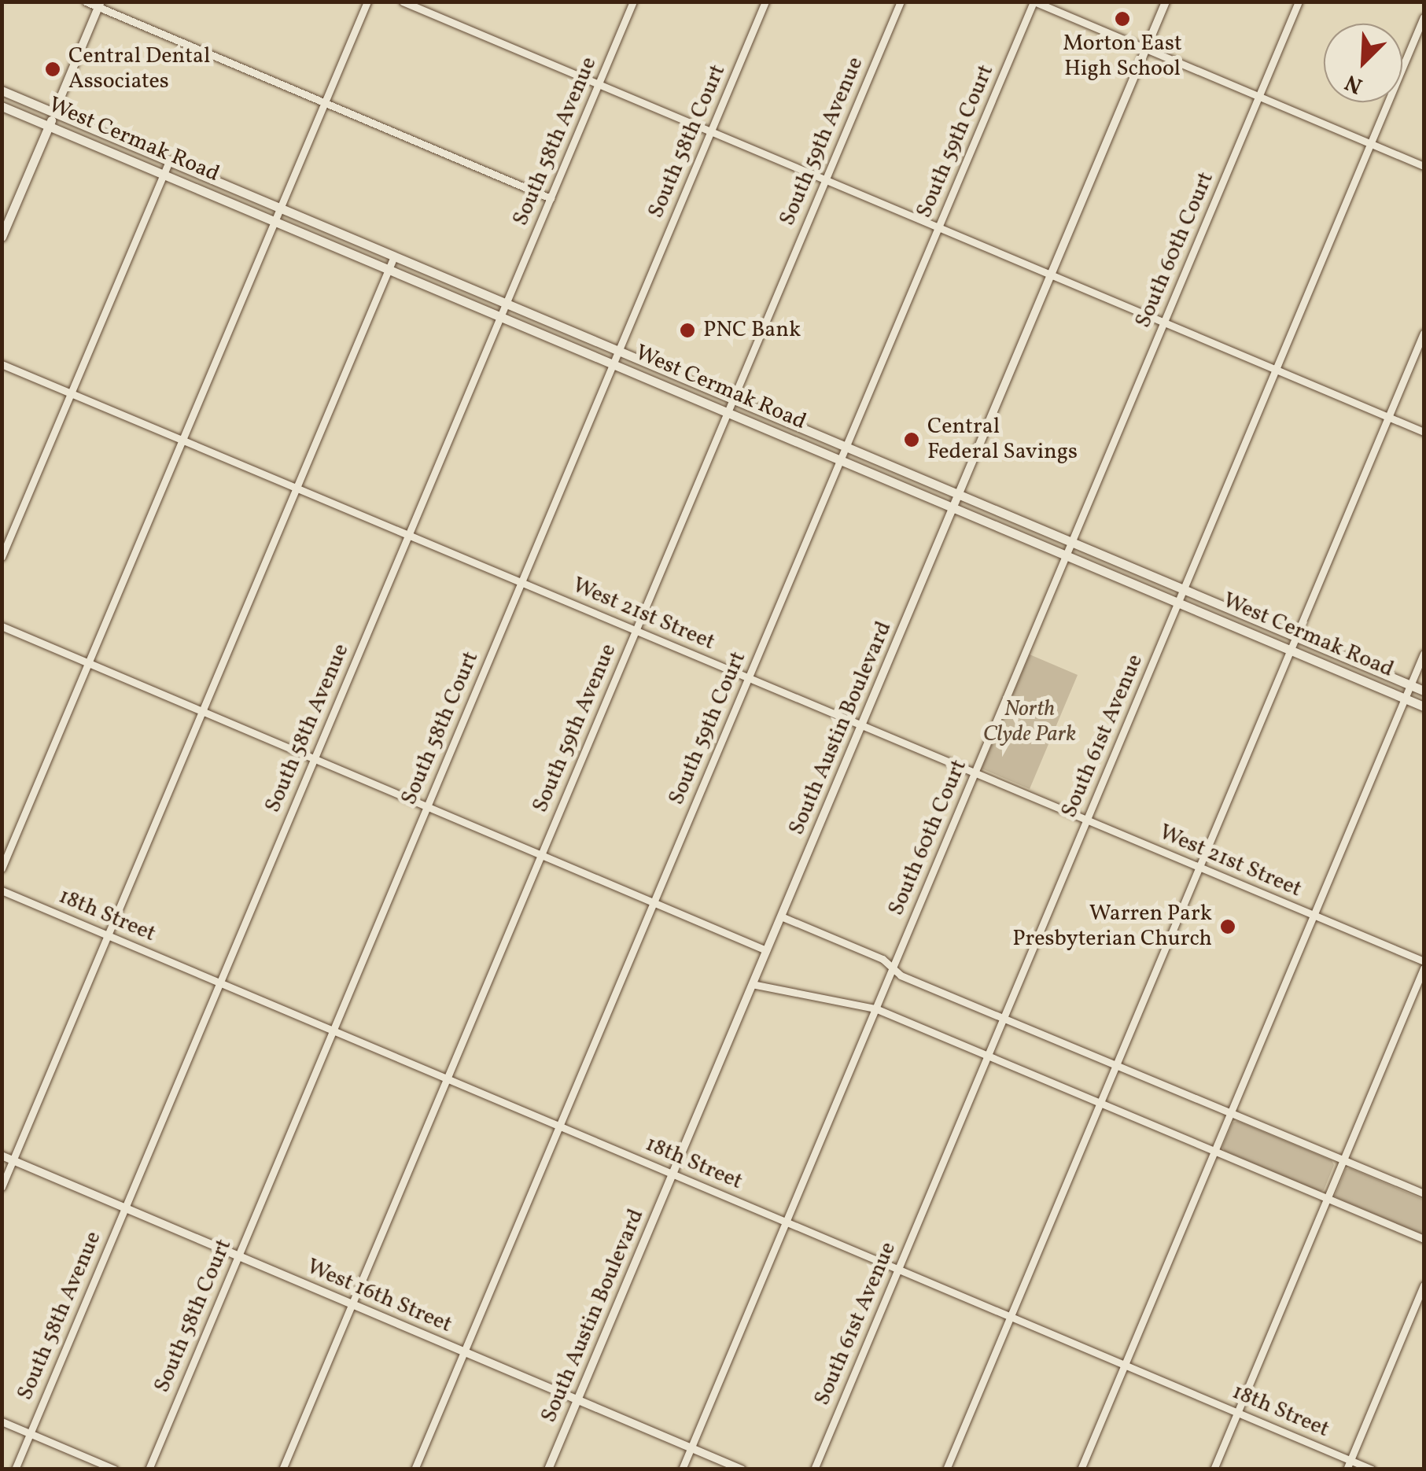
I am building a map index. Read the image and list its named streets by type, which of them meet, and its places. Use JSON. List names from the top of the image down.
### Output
{
  "streets": {
    "main road": ["West Cermak Road"],
    "street": [
      "South 58th Avenue",
      "South 58th Court",
      "South 59th Avenue",
      "South 59th Court",
      "South 60th Court",
      "West 21st Street",
      "South Austin Boulevard",
      "South 61st Avenue",
      "18th Street",
      "West 16th Street"
    ]
  },
  "crossings": [
    ["West Cermak Road", "South 58th Avenue"],
    ["West Cermak Road", "South 58th Court"],
    ["West Cermak Road", "South 59th Avenue"],
    ["West Cermak Road", "South 59th Court"],
    ["West Cermak Road", "South 60th Court"],
    ["West Cermak Road", "South Austin Boulevard"],
    ["West Cermak Road", "South 61st Avenue"],
    ["South 58th Avenue", "West 21st Street"],
    ["South 58th Avenue", "18th Street"],
    ["South 58th Avenue", "West 16th Street"],
    ["South 58th Court", "West 21st Street"],
    ["South 58th Court", "18th Street"],
    ["South 58th Court", "West 16th Street"],
    ["South 59th Avenue", "West 21st Street"],
    ["South 59th Avenue", "18th Street"],
    ["South 59th Avenue", "West 16th Street"],
    ["South 59th Court", "West 21st Street"],
    ["South 59th Court", "18th Street"],
    ["South 59th Court", "West 16th Street"],
    ["South 60th Court", "West 21st Street"],
    ["South 60th Court", "18th Street"],
    ["South 60th Court", "West 16th Street"],
    ["West 21st Street", "South Austin Boulevard"],
    ["West 21st Street", "South 61st Avenue"],
    ["South Austin Boulevard", "18th Street"],
    ["South Austin Boulevard", "West 16th Street"],
    ["South 61st Avenue", "18th Street"]
  ],
  "parks": ["North Clyde Park"],
  "places": [
    "Morton East High School",
    "Central Dental Associates",
    "PNC Bank",
    "Central Federal Savings",
    "Warren Park Presbyterian Church"
  ],
  "north": "bottom left"
}
